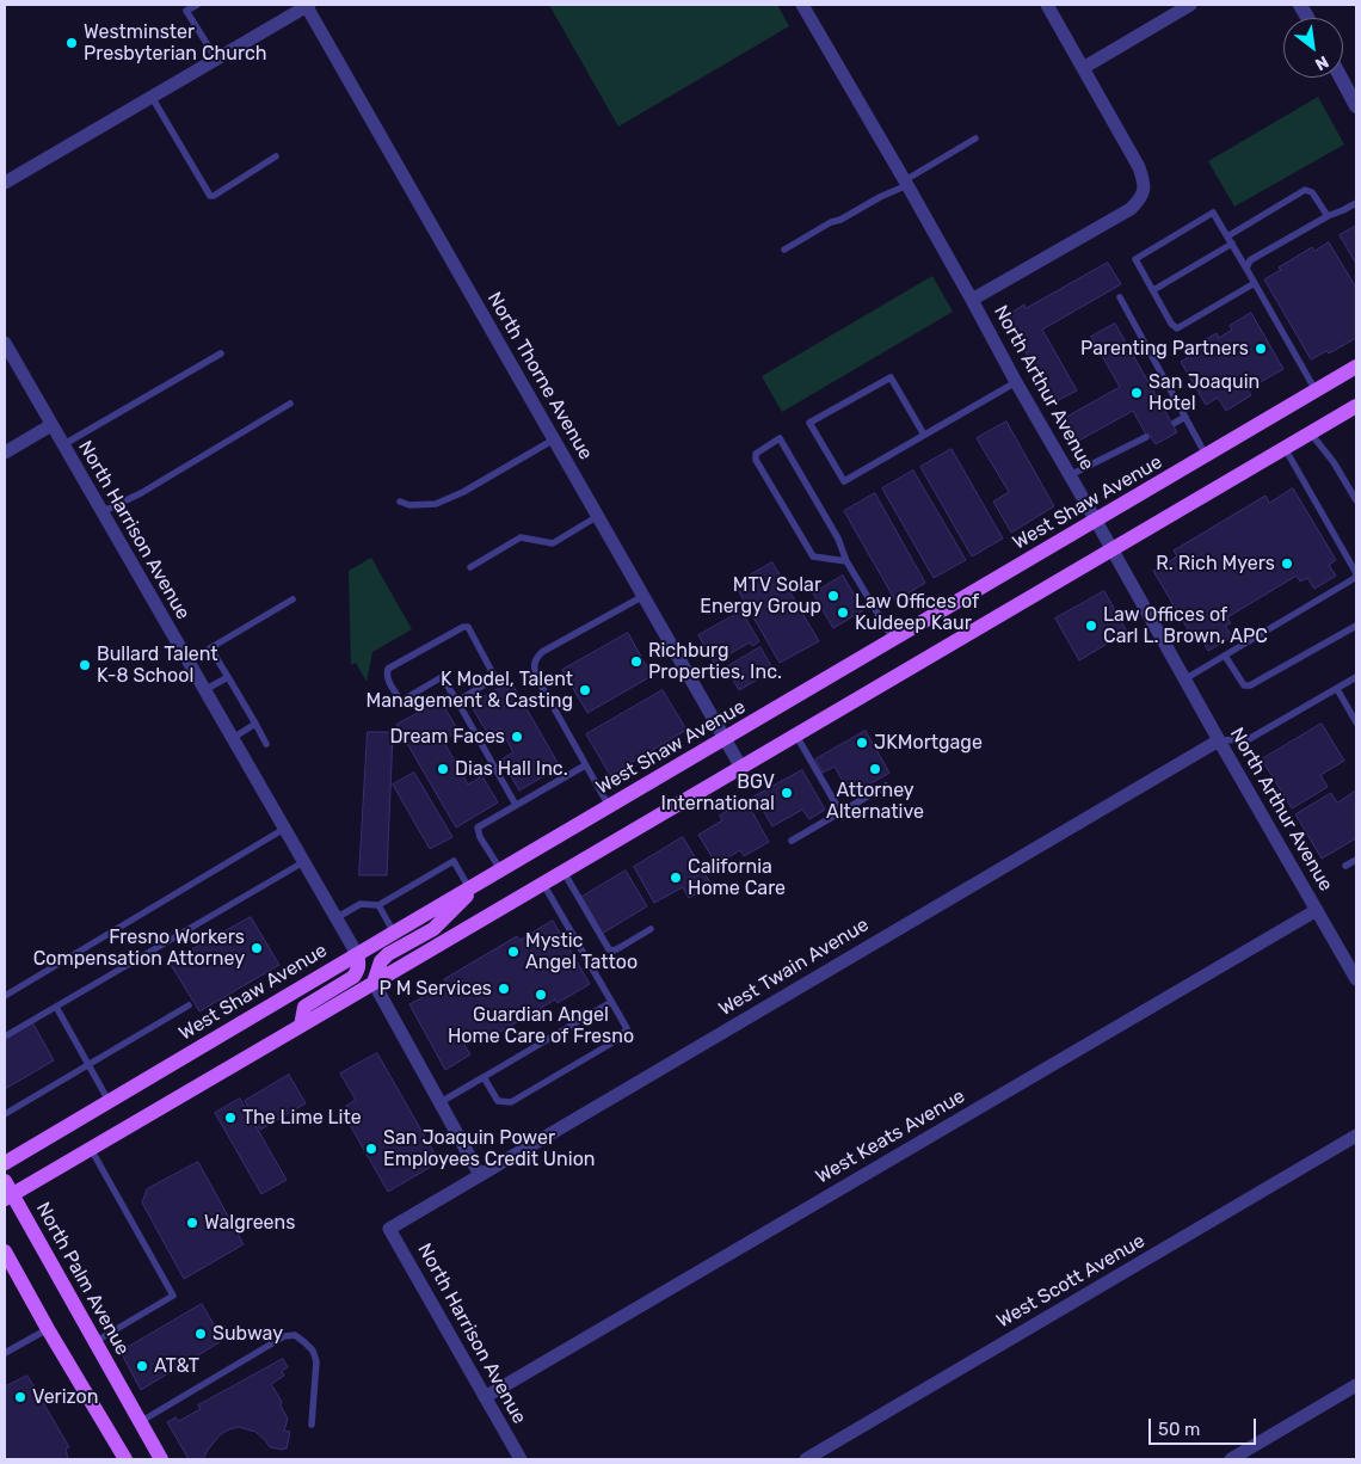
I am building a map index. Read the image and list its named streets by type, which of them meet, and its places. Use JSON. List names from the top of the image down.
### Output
{
  "streets": {
    "main road": ["West Shaw Avenue", "North Palm Avenue"],
    "street": [
      "North Thorne Avenue",
      "North Arthur Avenue",
      "North Harrison Avenue",
      "West Twain Avenue",
      "West Keats Avenue",
      "West Scott Avenue"
    ]
  },
  "crossings": [
    ["North Thorne Avenue", "West Shaw Avenue"],
    ["North Arthur Avenue", "West Shaw Avenue"],
    ["North Arthur Avenue", "West Twain Avenue"],
    ["North Arthur Avenue", "West Keats Avenue"],
    ["West Shaw Avenue", "North Harrison Avenue"],
    ["North Harrison Avenue", "West Twain Avenue"],
    ["North Harrison Avenue", "West Keats Avenue"]
  ],
  "places": [
    "Westminster Presbyterian Church",
    "Parenting Partners",
    "San Joaquin Hotel",
    "R. Rich Myers",
    "MTV Solar Energy Group",
    "Law Offices of Kuldeep Kaur",
    "Law Offices of Carl L. Brown, APC",
    "Richburg Properties, Inc.",
    "Bullard Talent K-8 School",
    "K Model, Talent Management & Casting",
    "Dream Faces",
    "JKMortgage",
    "Dias Hall Inc.",
    "Attorney Alternative",
    "BGV International",
    "California Home Care",
    "Fresno Workers Compensation Attorney",
    "Mystic Angel Tattoo",
    "P M Services",
    "Guardian Angel Home Care of Fresno",
    "The Lime Lite",
    "San Joaquin Power Employees Credit Union",
    "Walgreens",
    "Subway",
    "AT&T",
    "Verizon"
  ],
  "scale_bar": "50 m",
  "north": "bottom right"
}
